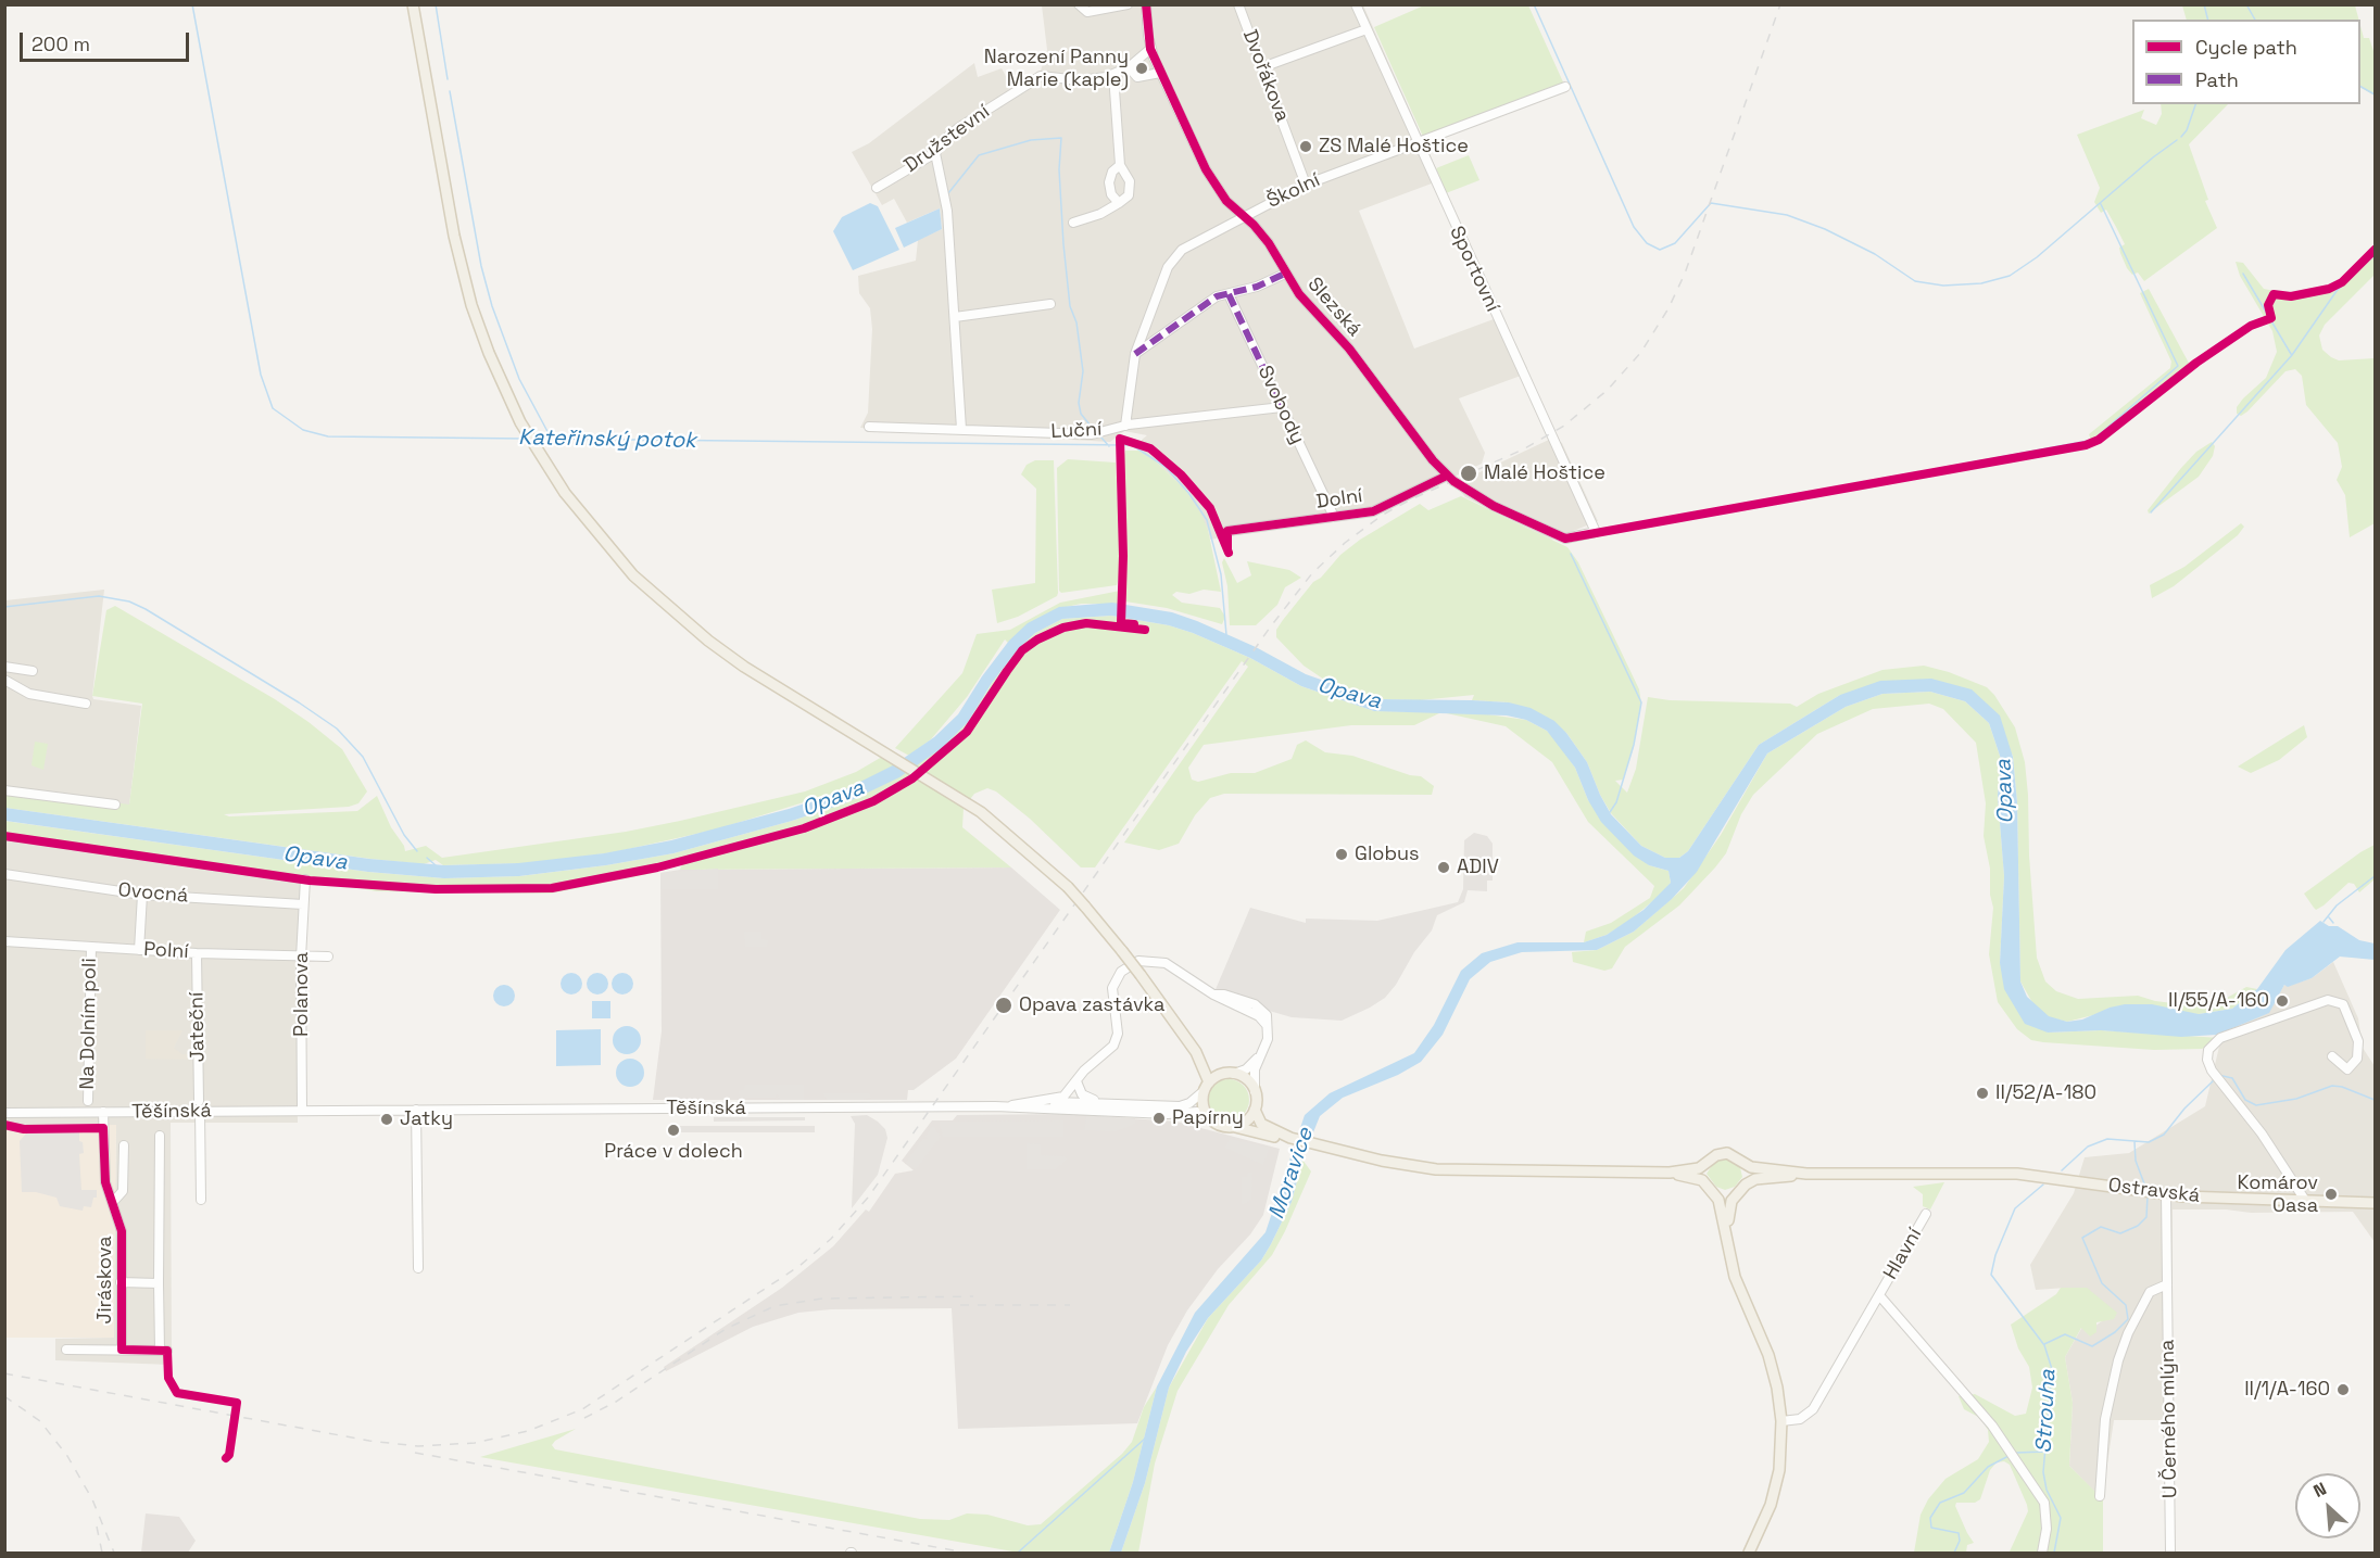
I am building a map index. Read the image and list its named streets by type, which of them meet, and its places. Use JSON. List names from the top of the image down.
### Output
{
  "streets": {
    "main road": ["Těšínská", "Ostravská"],
    "street": [
      "Dvořákova",
      "Družstevní",
      "Školní",
      "Sportovní",
      "Slezská",
      "Svobody",
      "Luční",
      "Dolní",
      "Ovocná",
      "Polní",
      "Polanova",
      "Na Dolním poli",
      "Jateční",
      "Hlavní",
      "Jiráskova",
      "U Černého mlýna"
    ]
  },
  "crossings": [
    ["Dvořákova", "Školní"],
    ["Družstevní", "Slezská"],
    ["Školní", "Sportovní"],
    ["Školní", "Slezská"],
    ["Školní", "Luční"],
    ["Sportovní", "Slezská"],
    ["Slezská", "Dolní"],
    ["Svobody", "Luční"],
    ["Svobody", "Dolní"],
    ["Ovocná", "Polanova"],
    ["Polní", "Polanova"],
    ["Polní", "Na Dolním poli"],
    ["Polní", "Jateční"],
    ["Polanova", "Těšínská"],
    ["Těšínská", "Jiráskova"],
    ["Ostravská", "U Černého mlýna"]
  ],
  "water": [
    "Kateřinský potok",
    "Opava",
    "Moravice",
    "Strouha"
  ],
  "places": [
    "Narození Panny Marie (kaple)",
    "ZS Malé Hoštice",
    "Malé Hoštice",
    "Globus",
    "ADIV",
    "II/55/A-160",
    "Opava zastávka",
    "II/52/A-180",
    "Papírny",
    "Jatky",
    "Práce v dolech",
    "Komárov Oasa",
    "II/1/A-160"
  ],
  "legend": ["Cycle path", "Path"],
  "scale_bar": "200 m",
  "north": "top left"
}
